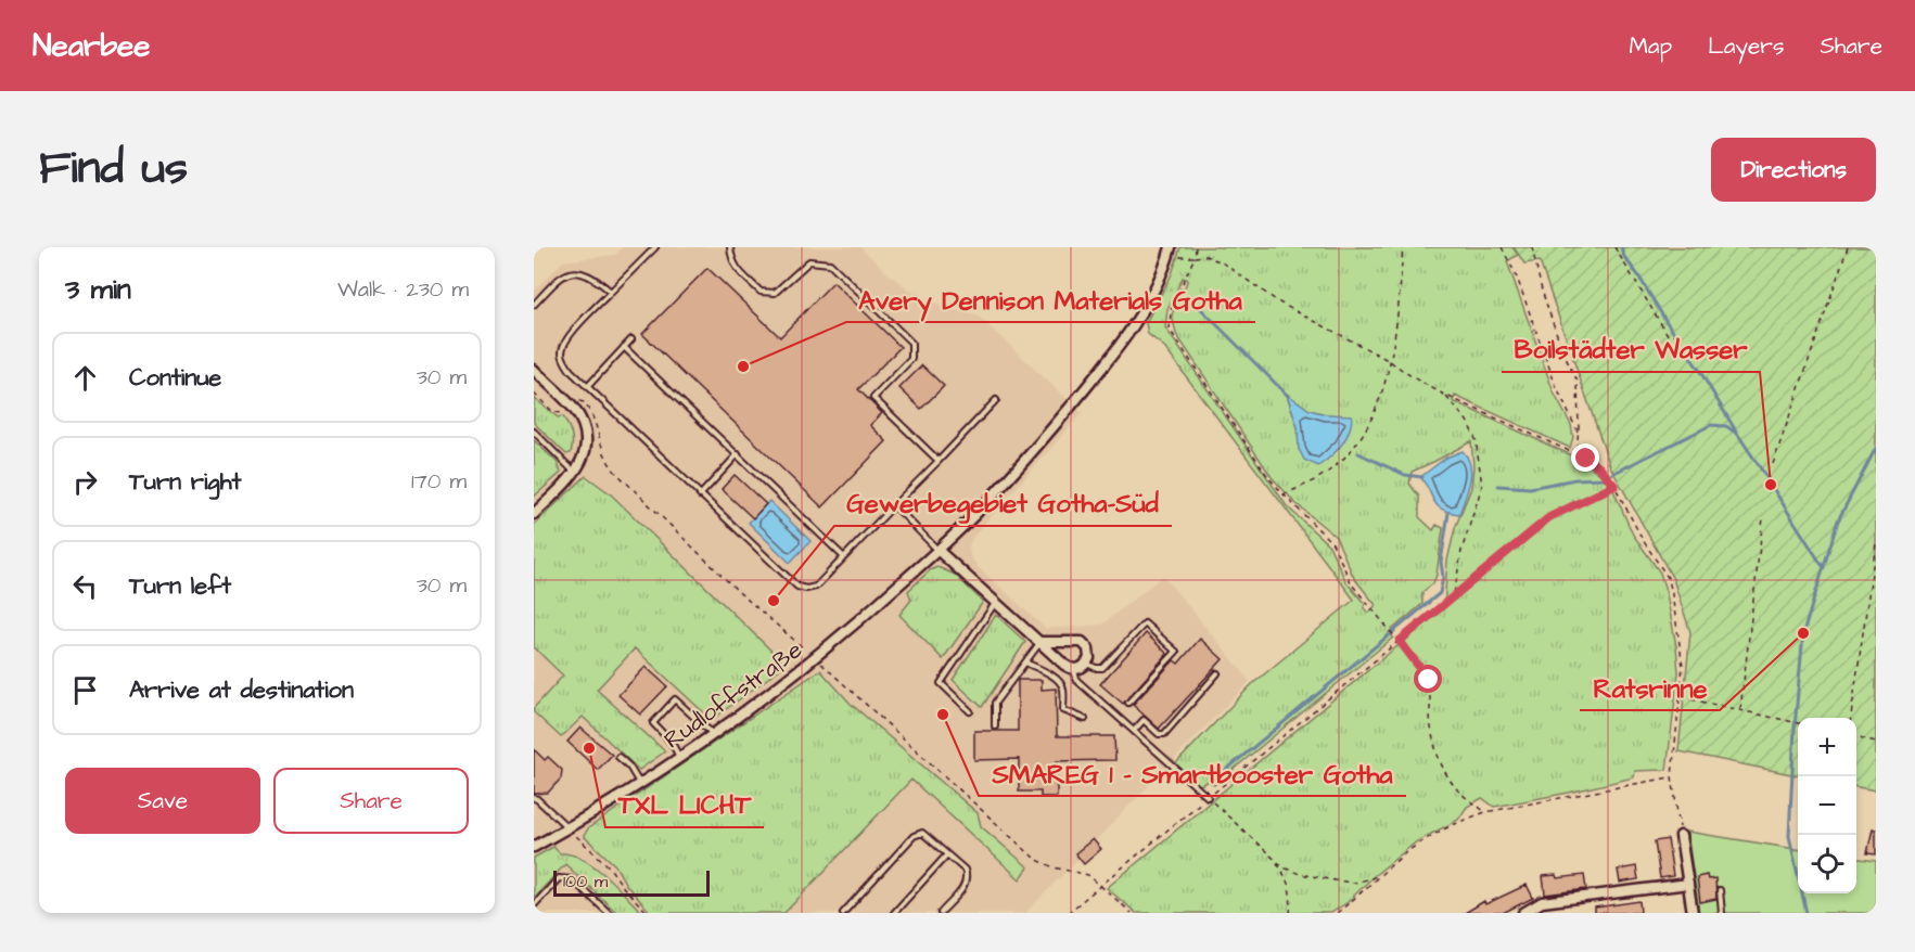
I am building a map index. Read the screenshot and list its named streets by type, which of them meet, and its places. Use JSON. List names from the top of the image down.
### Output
{
  "streets": {
    "street": ["Rudloffstraße"]
  },
  "places": [
    "Avery Dennison Materials Gotha",
    "Boilstädter Wasser",
    "Gewerbegebiet Gotha-Süd",
    "Ratsrinne",
    "SMAREG 1 – Smartbooster Gotha",
    "TXL LICHT"
  ],
  "scale_bar": "100 m",
  "page": {
    "header": "Nearbee",
    "nav": ["Map", "Layers", "Share"],
    "title": "Find us",
    "buttons": [
      "Directions",
      ["Save", "Share"]
    ],
    "heading": ["3 min", "Walk · 230 m"],
    "list": [
      ["Continue", "30 m"],
      ["Turn right", "170 m"],
      ["Turn left", "30 m"],
      "Arrive at destination"
    ],
    "map_buttons": ["+", "−"],
    "scale": "100 m"
  }
}
